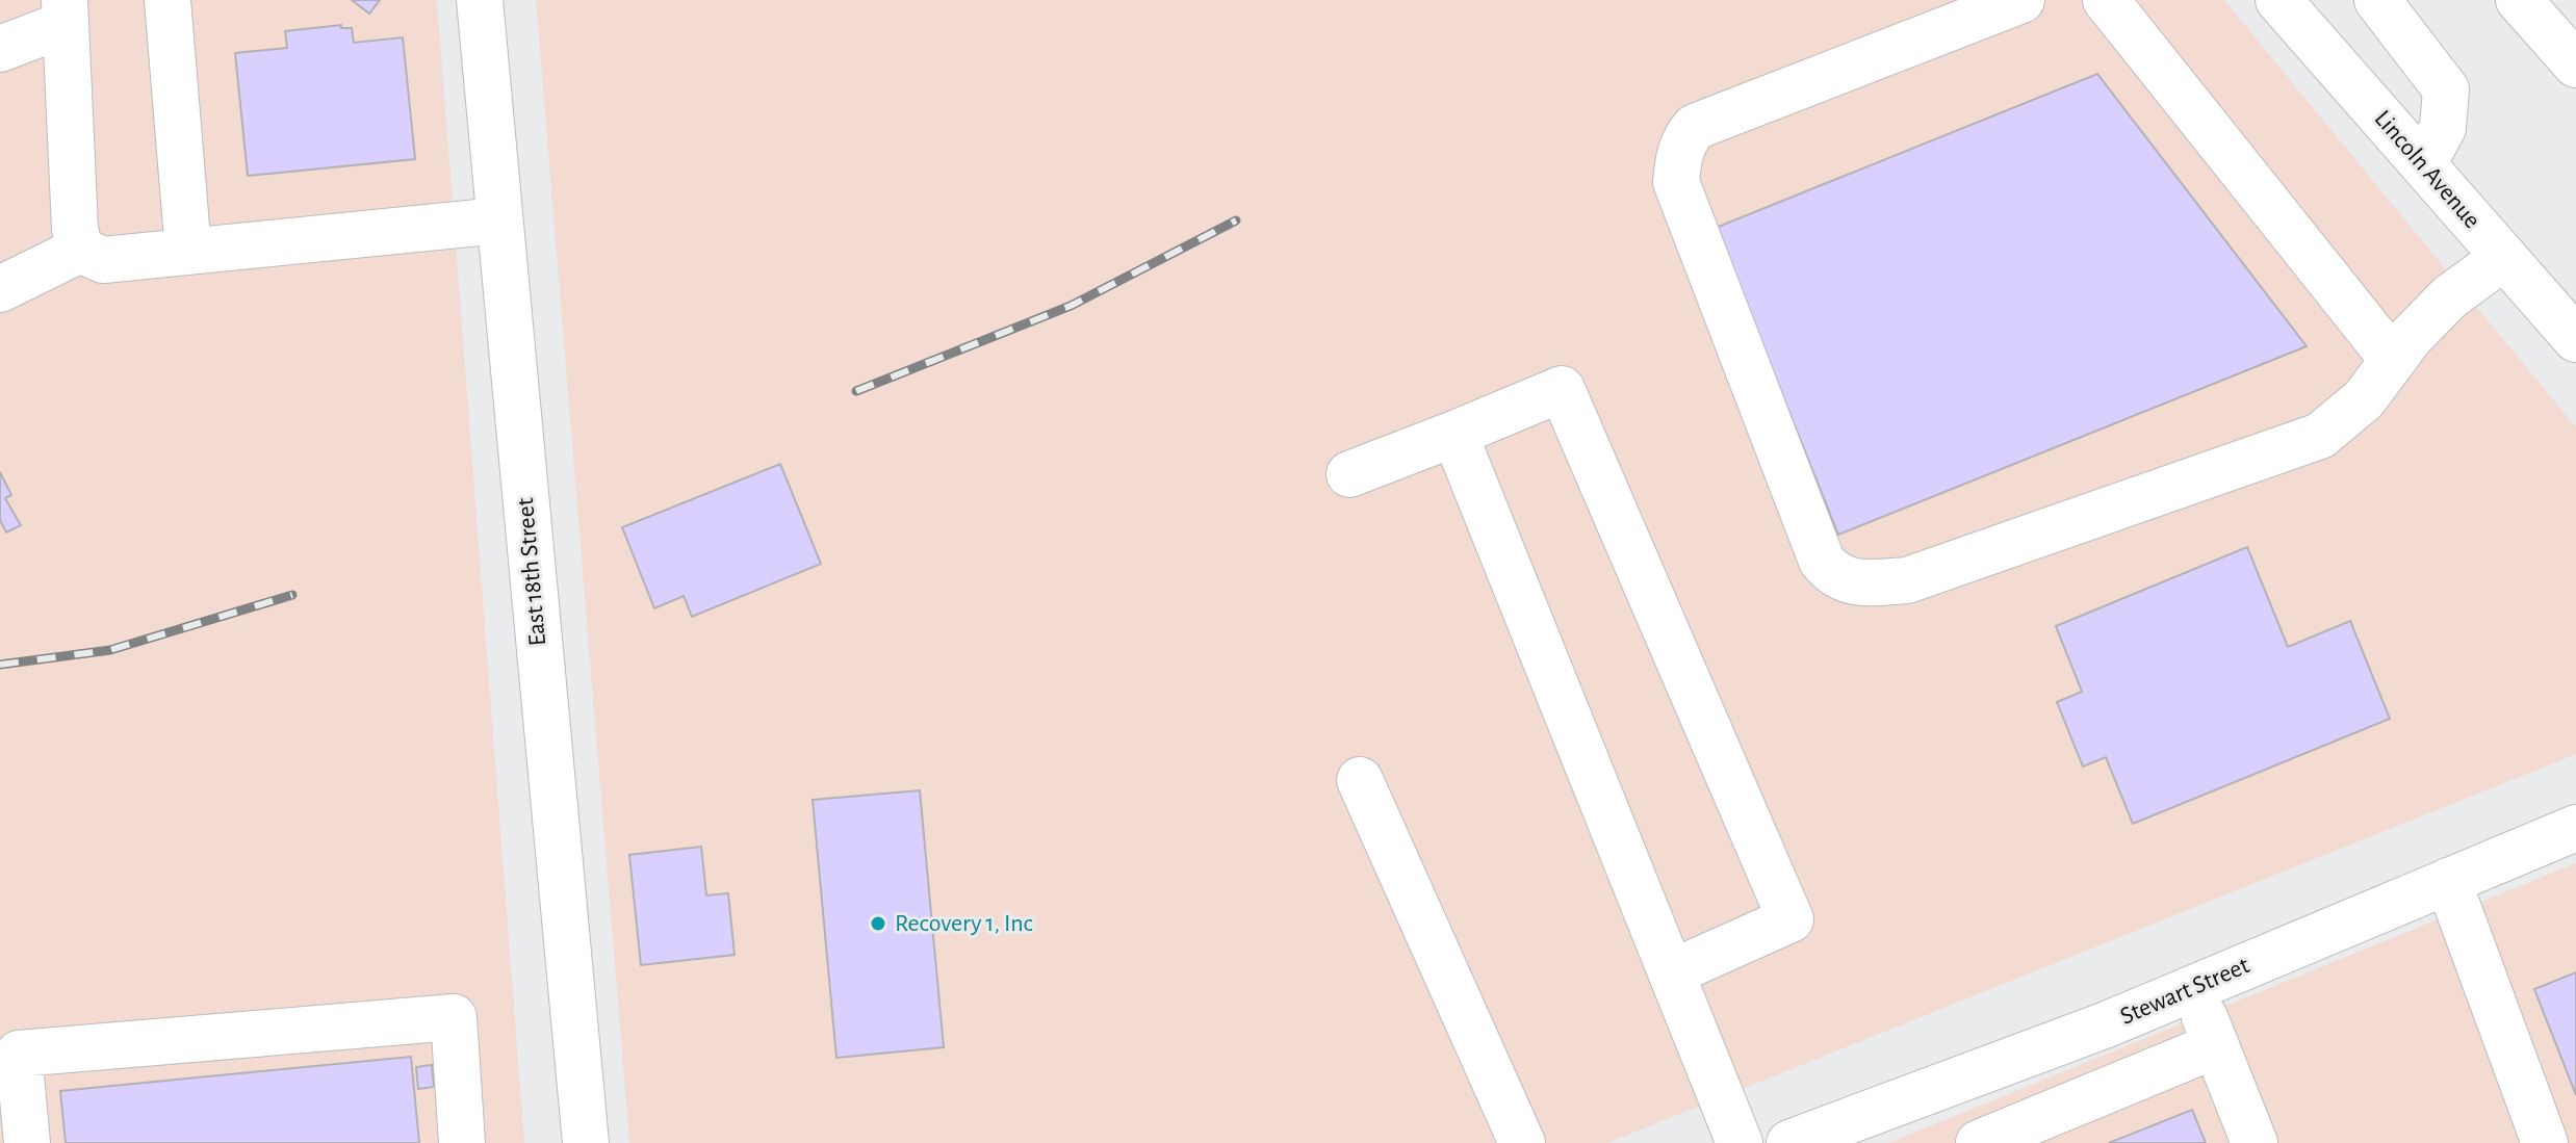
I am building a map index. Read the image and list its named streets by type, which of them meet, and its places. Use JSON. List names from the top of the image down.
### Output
{
  "streets": {
    "street": ["Lincoln Avenue", "East 18th Street", "Stewart Street"]
  },
  "places": ["Recovery 1, Inc"]
}
